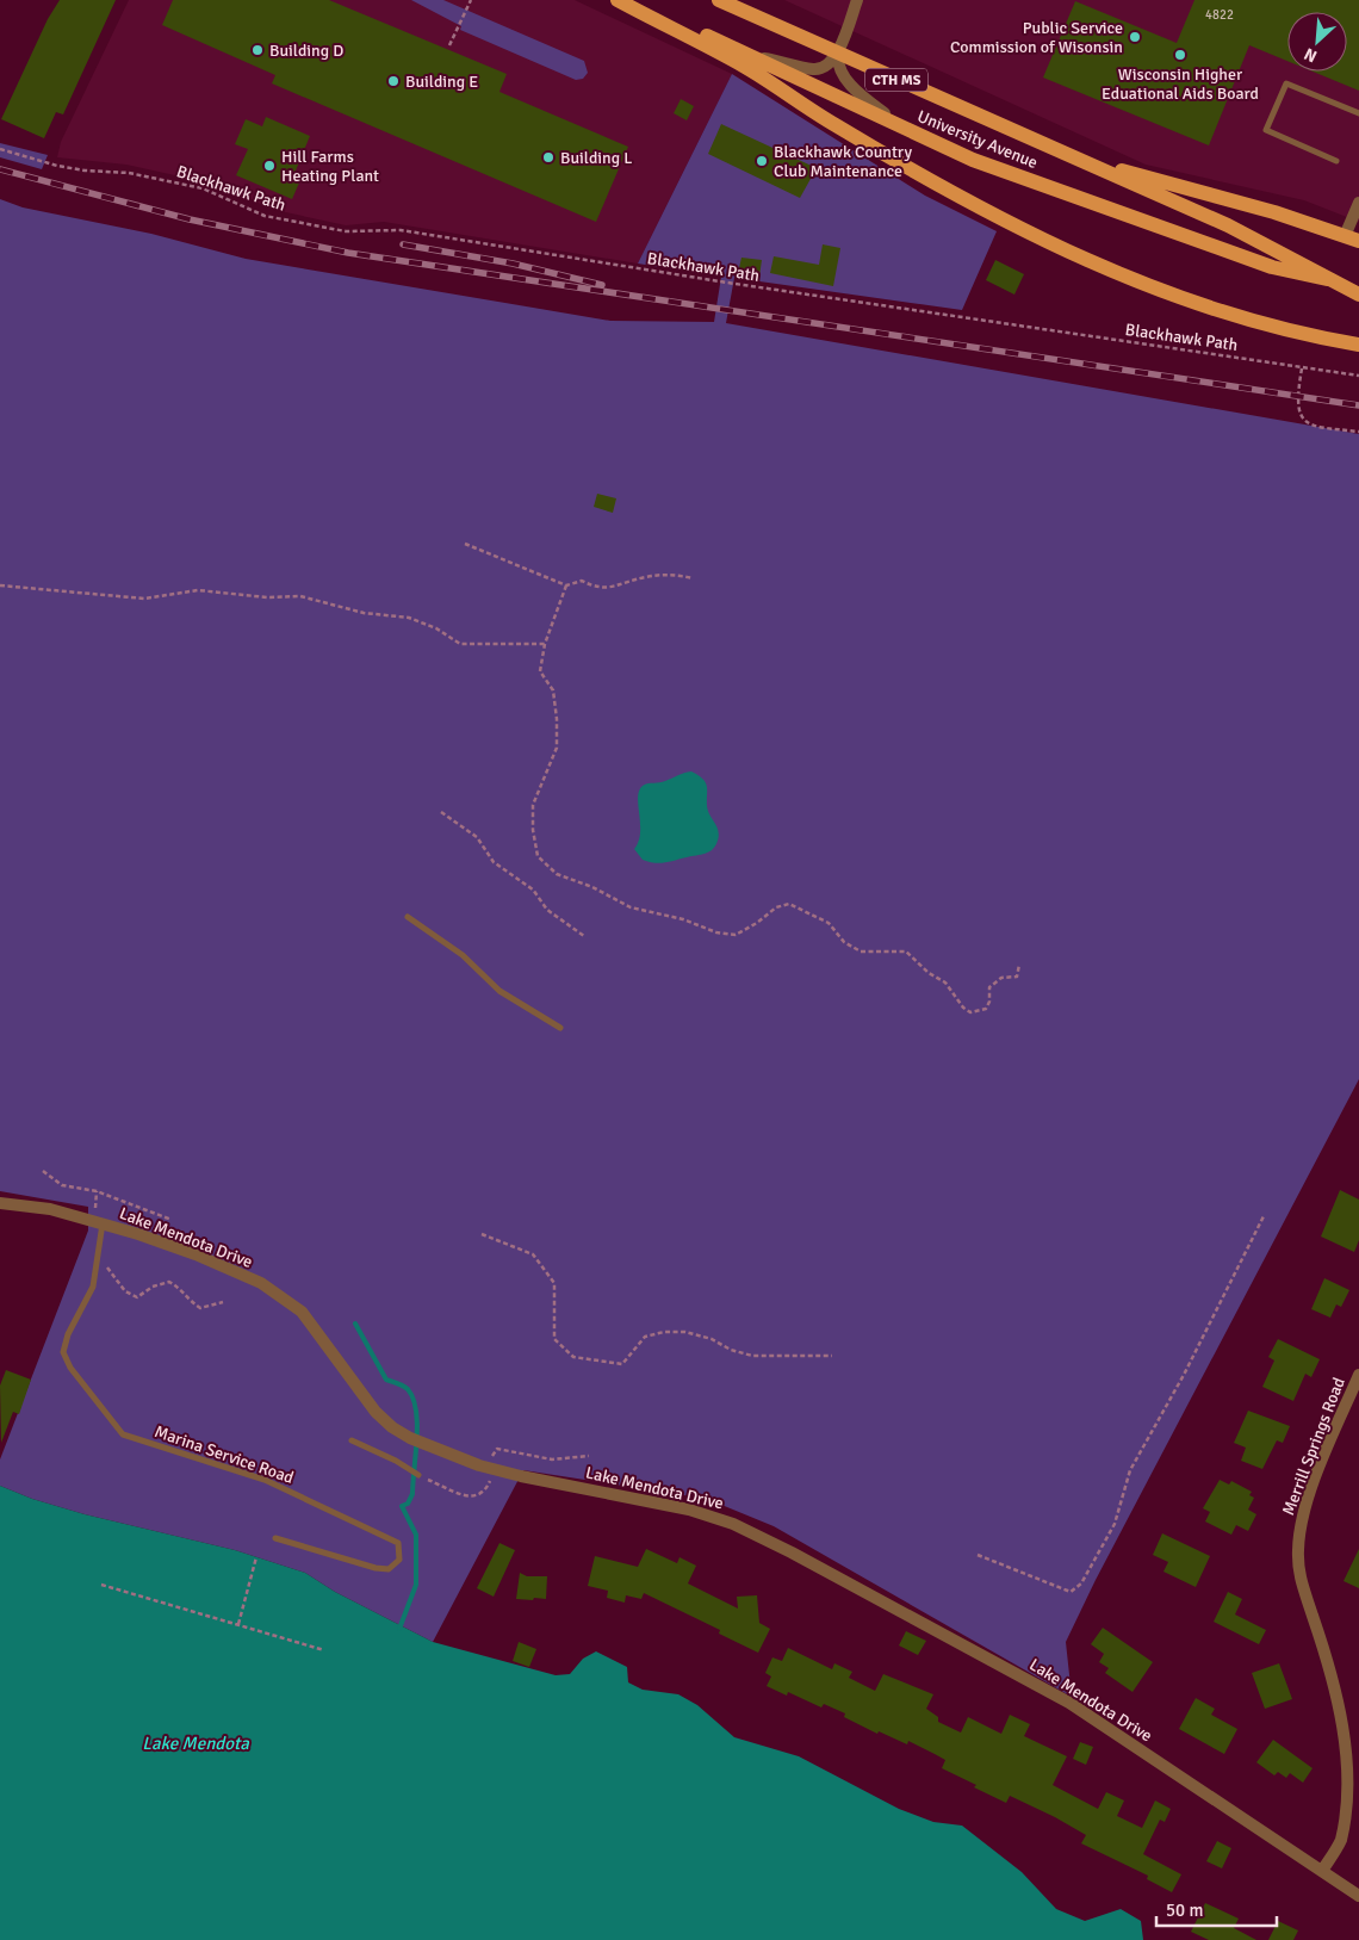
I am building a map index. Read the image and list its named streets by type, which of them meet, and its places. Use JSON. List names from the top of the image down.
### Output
{
  "streets": {
    "main road": ["CTH MS", "University Avenue"],
    "street": ["Lake Mendota Drive", "Merrill Springs Road"],
    "lane": ["Marina Service Road"],
    "path": ["Blackhawk Path"]
  },
  "crossings": [
    ["Lake Mendota Drive", "Merrill Springs Road"],
    ["Lake Mendota Drive", "Marina Service Road"]
  ],
  "water": ["Lake Mendota"],
  "places": [
    "Public Service Commission of Wisonsin",
    "Building D",
    "Wisconsin Higher Eduational Aids Board",
    "Building E",
    "Building L",
    "Blackhawk Country Club Maintenance",
    "Hill Farms Heating Plant"
  ],
  "house_numbers": ["4822"],
  "scale_bar": "50 m",
  "north": "bottom left"
}
